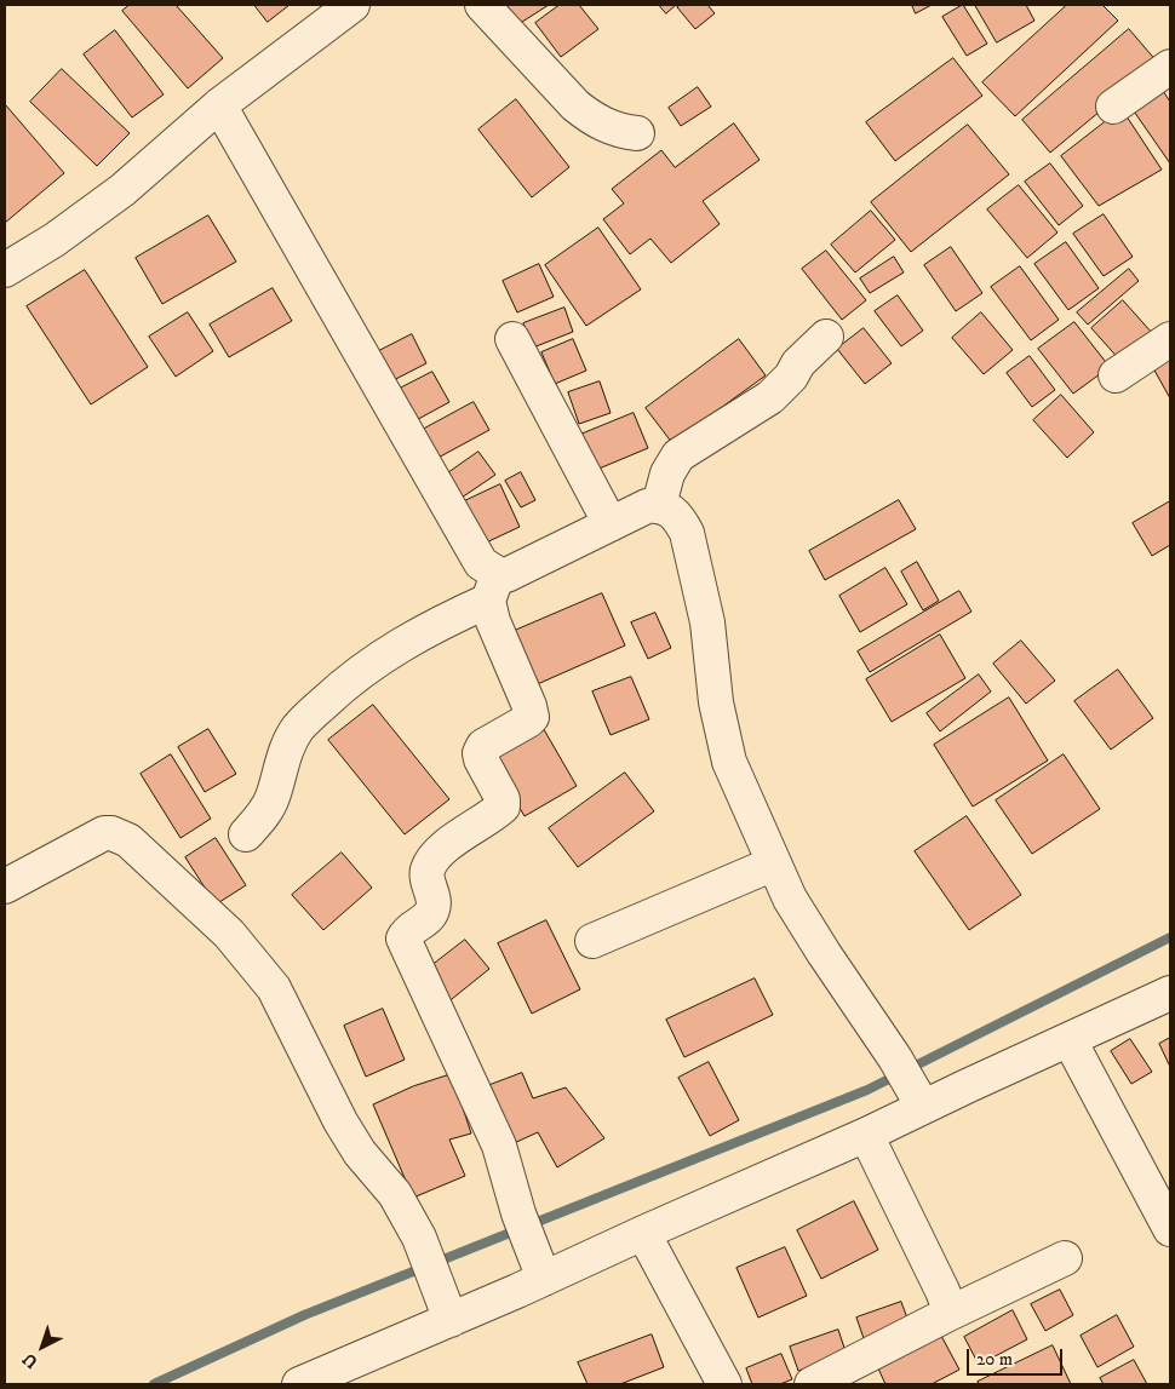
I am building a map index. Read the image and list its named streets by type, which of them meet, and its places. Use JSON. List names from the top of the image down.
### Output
{
  "scale_bar": "20 m",
  "north": "bottom left"
}
